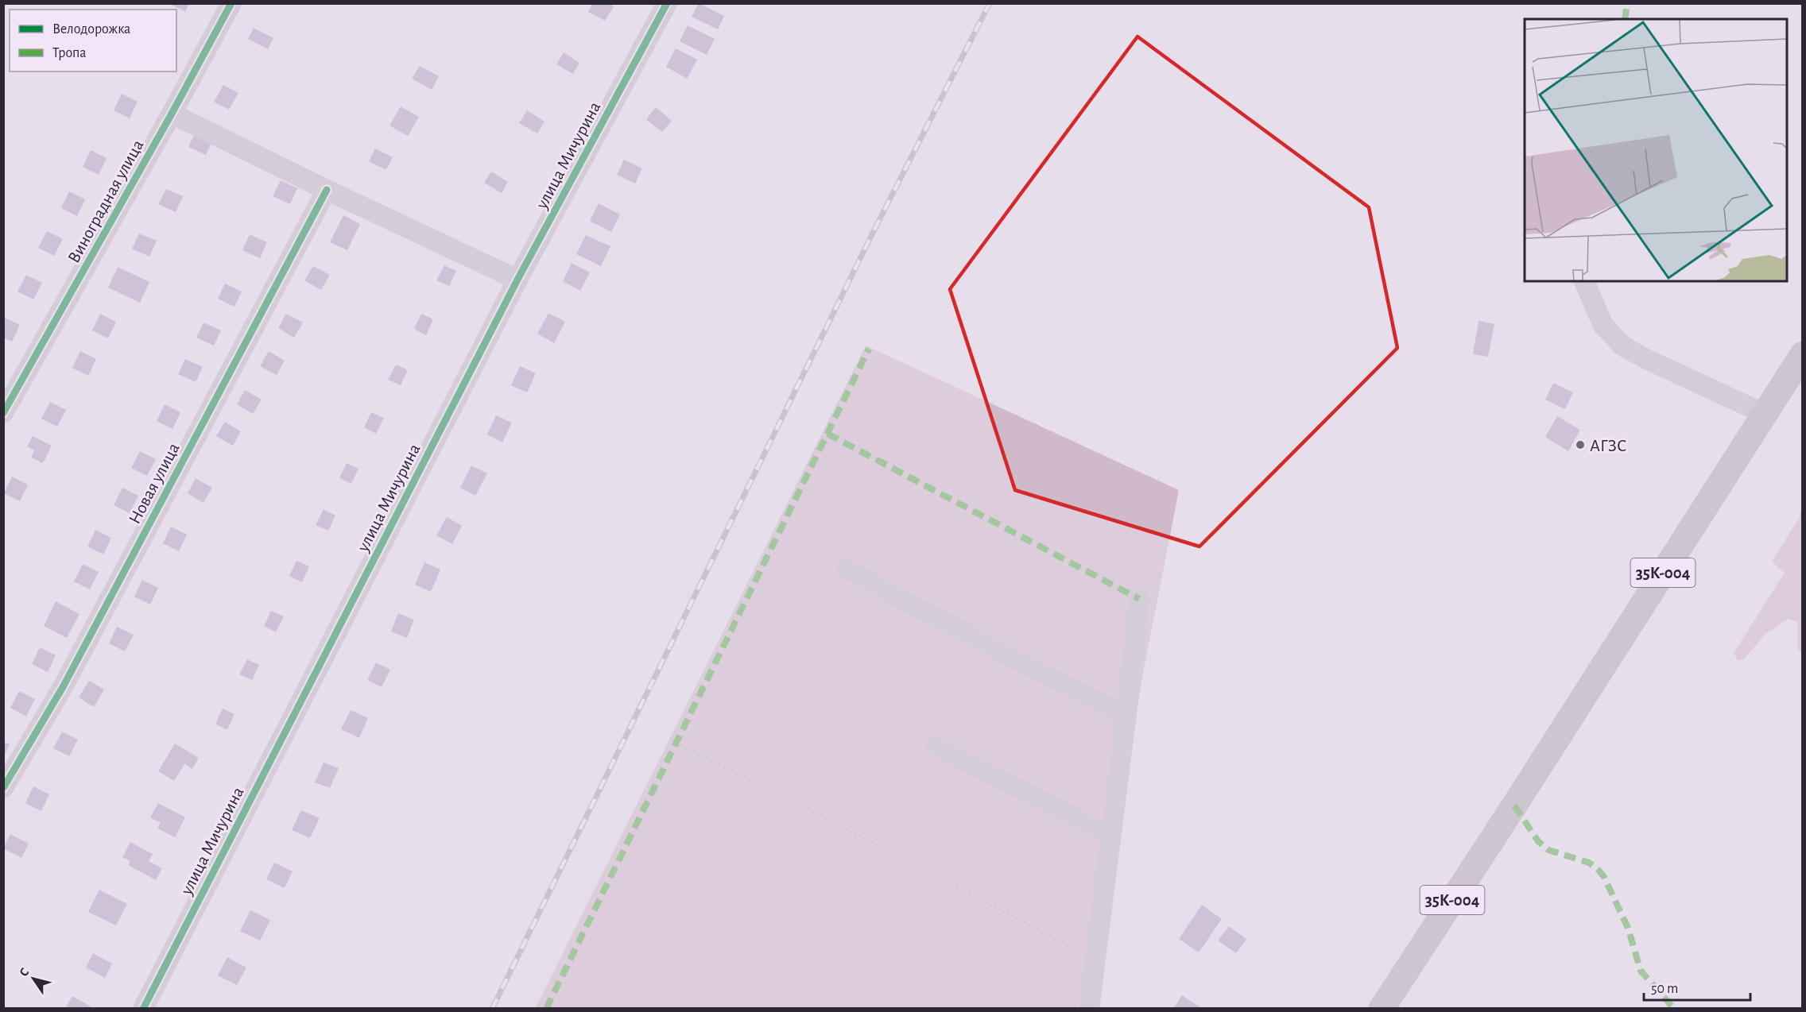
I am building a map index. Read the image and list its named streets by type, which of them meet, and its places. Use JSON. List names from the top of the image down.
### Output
{
  "streets": {
    "main road": ["35К-004"],
    "street": ["улица Мичурина", "Виноградная улица", "Новая улица"]
  },
  "places": ["АГЗС"],
  "legend": ["Велодорожка", "Тропа"],
  "scale_bar": "50 m",
  "north": "top left"
}
